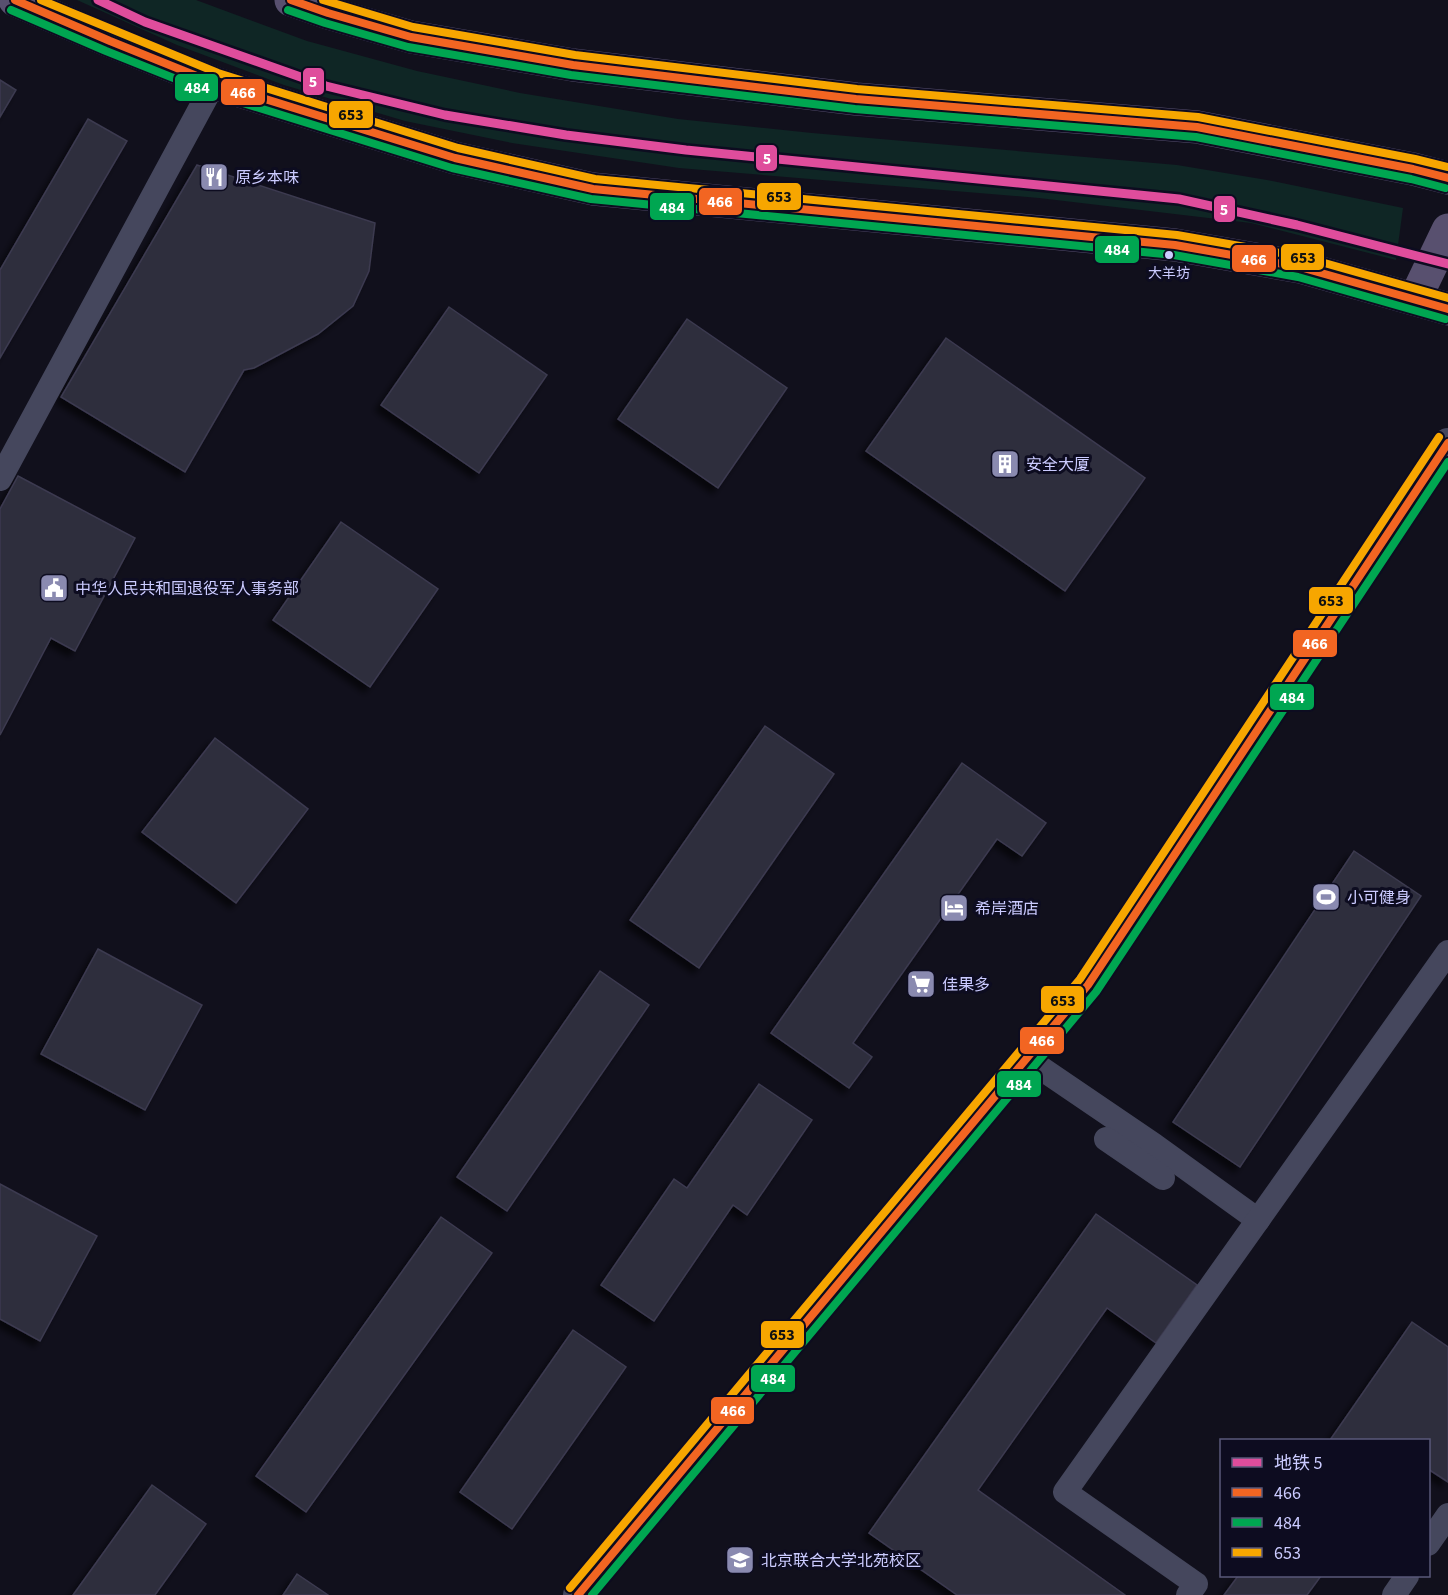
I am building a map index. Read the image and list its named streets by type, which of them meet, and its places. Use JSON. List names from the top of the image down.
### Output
{
  "places": {
    "restaurant": ["原乡本味"],
    "other": ["大羊坊"],
    "building": ["安全大厦"],
    "public building": ["中华人民共和国退役军人事务部"],
    "sports": ["小可健身"],
    "hotel": ["希岸酒店"],
    "supermarket": ["佳果多"],
    "school or university": ["北京联合大学北苑校区"]
  },
  "lines": [
    "metro line 5",
    "transit line 466",
    "transit line 653",
    "transit line 484"
  ],
  "legend": [
    "地铁 5",
    "466",
    "484",
    "653"
  ]
}
